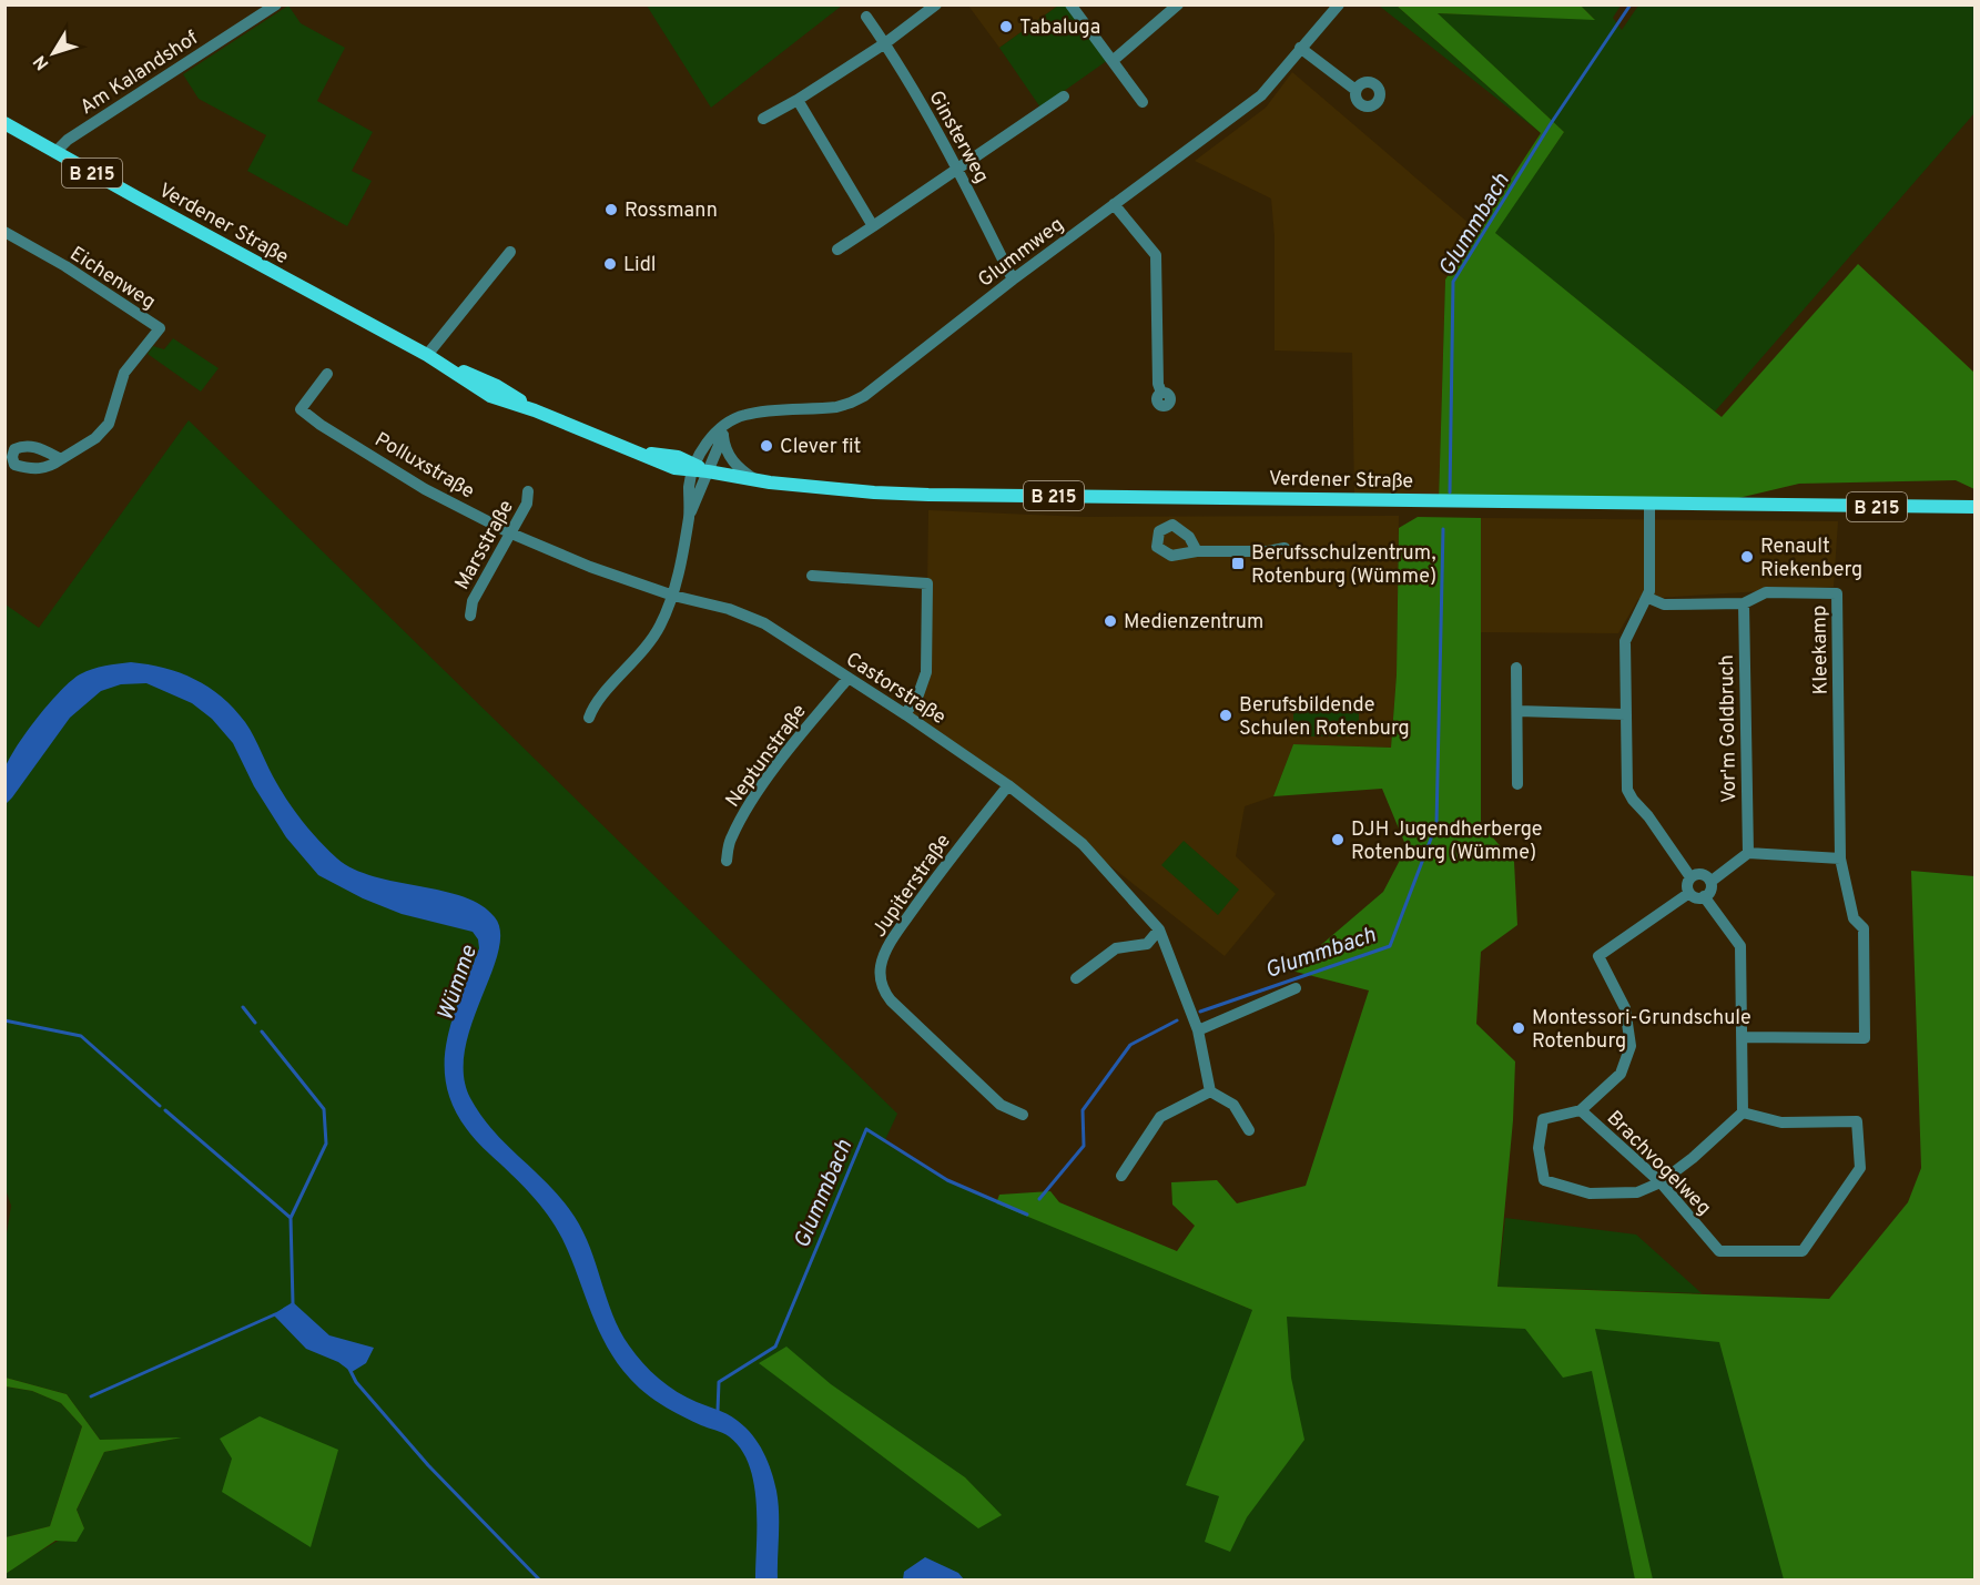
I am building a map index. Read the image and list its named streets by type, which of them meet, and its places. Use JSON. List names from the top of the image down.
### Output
{
  "streets": {
    "main road": ["B 215", "Verdener Straße"],
    "street": [
      "Am Kalandshof",
      "Ginsterweg",
      "Glummweg",
      "Eichenweg",
      "Polluxstraße",
      "Marsstraße",
      "Kleekamp",
      "Castorstraße",
      "Vor'm Goldbruch",
      "Neptunstraße",
      "Jupiterstraße",
      "Brachvogelweg"
    ]
  },
  "crossings": [
    ["Am Kalandshof", "Verdener Straße"],
    ["Ginsterweg", "Glummweg"],
    ["Verdener Straße", "Glummweg"],
    ["Polluxstraße", "Marsstraße"],
    ["Polluxstraße", "Castorstraße"],
    ["Kleekamp", "Vor'm Goldbruch"],
    ["Castorstraße", "Neptunstraße"],
    ["Castorstraße", "Jupiterstraße"]
  ],
  "water": ["Glummbach", "Wümme"],
  "places": {
    "other": [
      "Tabaluga",
      "Rossmann",
      "Lidl",
      "Clever fit",
      "Renault Riekenberg",
      "Medienzentrum",
      "Berufsbildende Schulen Rotenburg",
      "DJH Jugendherberge Rotenburg (Wümme)",
      "Montessori-Grundschule Rotenburg"
    ],
    "transit": ["Berufsschulzentrum, Rotenburg (Wümme)"]
  },
  "north": "bottom left"
}
